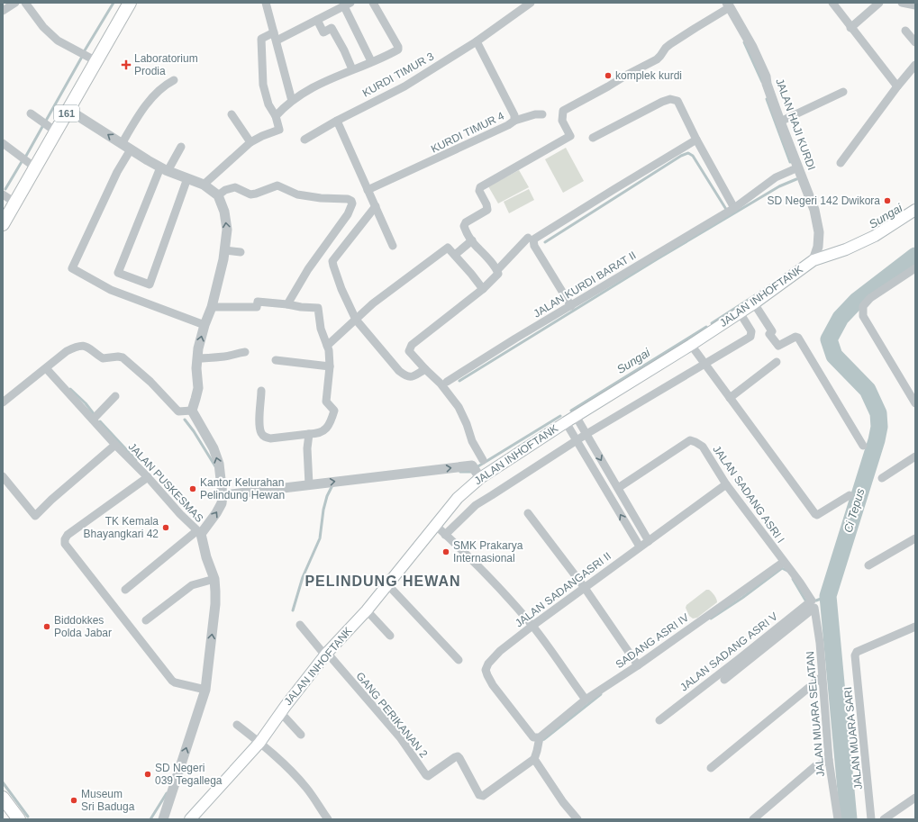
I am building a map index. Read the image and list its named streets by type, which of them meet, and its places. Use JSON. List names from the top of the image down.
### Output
{
  "streets": {
    "main road": ["161", "JALAN INHOFTANK"],
    "street": [
      "KURDI TIMUR 3",
      "JALAN HAJI KURDI",
      "KURDI TIMUR 4",
      "JALAN KURDI BARAT II",
      "JALAN PUSKESMAS",
      "JALAN SADANG ASRI I",
      "JALAN SADANGASRI II",
      "SADANG ASRI IV",
      "JALAN SADANG ASRI V",
      "JALAN MUARA SELATAN",
      "GANG PERIKANAN 2",
      "JALAN MUARA SARI"
    ]
  },
  "crossings": [
    ["KURDI TIMUR 3", "KURDI TIMUR 4"],
    ["JALAN HAJI KURDI", "JALAN KURDI BARAT II"],
    ["JALAN HAJI KURDI", "JALAN INHOFTANK"],
    ["JALAN INHOFTANK", "GANG PERIKANAN 2"],
    ["JALAN SADANG ASRI I", "JALAN SADANGASRI II"],
    ["JALAN SADANG ASRI I", "SADANG ASRI IV"],
    ["JALAN SADANG ASRI I", "JALAN SADANG ASRI V"],
    ["JALAN SADANG ASRI I", "JALAN MUARA SELATAN"],
    ["JALAN SADANGASRI II", "SADANG ASRI IV"],
    ["JALAN SADANG ASRI V", "JALAN MUARA SELATAN"]
  ],
  "districts": ["PELINDUNG HEWAN"],
  "water": ["Sungai", "Ci Tepus"],
  "places": {
    "health": ["Laboratorium Prodia"],
    "other": [
      "komplek kurdi",
      "SD Negeri 142 Dwikora",
      "Kantor Kelurahan Pelindung Hewan",
      "TK Kemala Bhayangkari 42",
      "SMK Prakarya Internasional",
      "Biddokkes Polda Jabar",
      "SD Negeri 039 Tegallega",
      "Museum Sri Baduga"
    ]
  }
}
